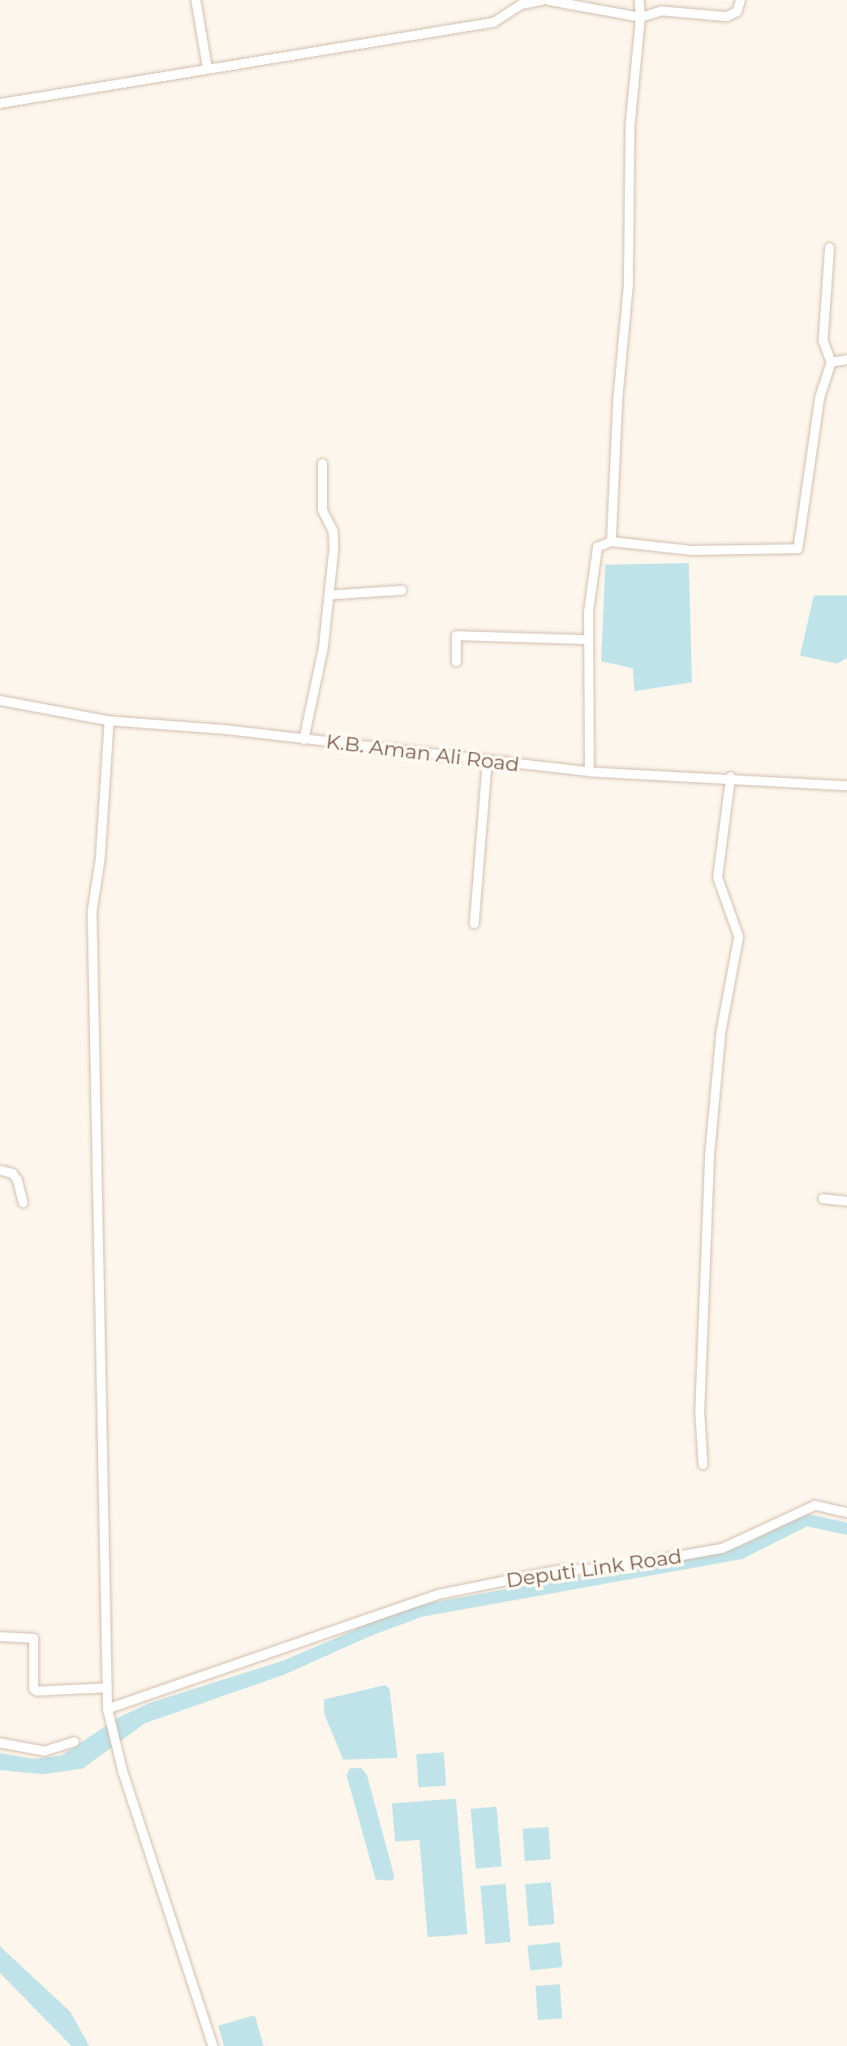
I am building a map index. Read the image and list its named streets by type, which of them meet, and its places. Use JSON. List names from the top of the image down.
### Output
{
  "streets": {
    "street": ["K.B. Aman Ali Road", "Deputi Link Road"]
  }
}
